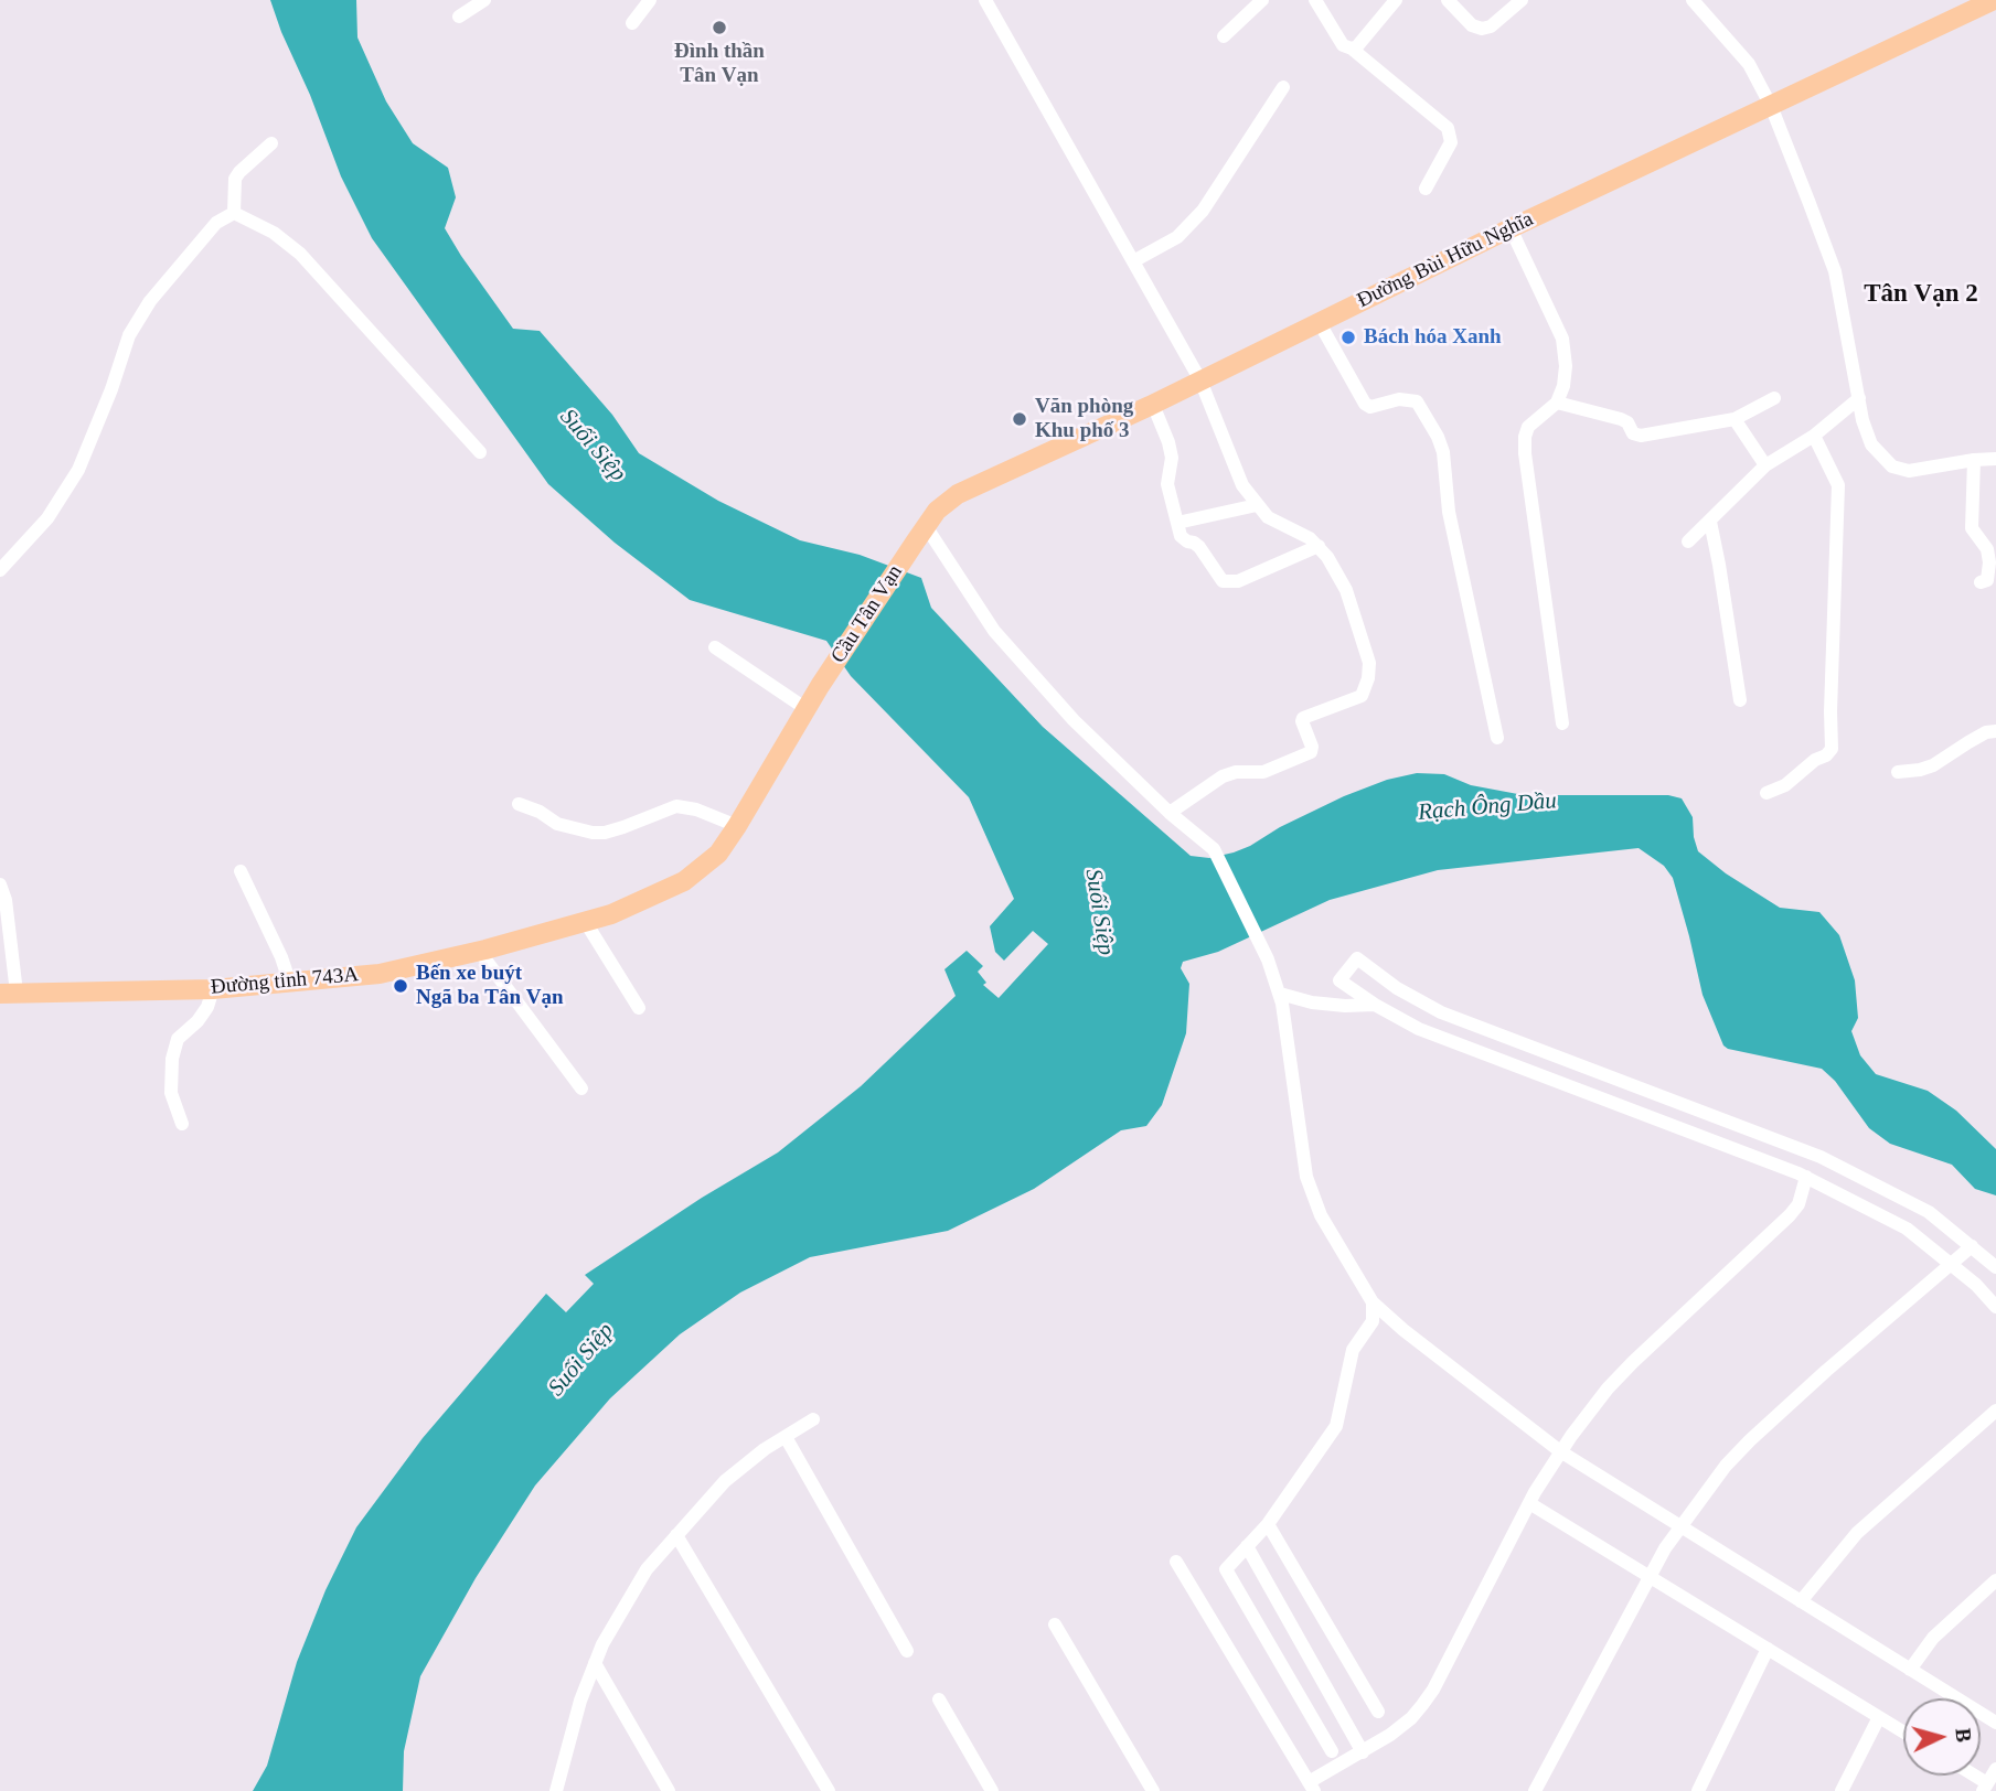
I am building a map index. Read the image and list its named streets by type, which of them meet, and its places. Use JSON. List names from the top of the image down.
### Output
{
  "streets": {
    "main road": ["Đường Bùi Hữu Nghĩa", "Cầu Tân Vạn", "Đường tỉnh 743A"]
  },
  "crossings": [
    ["Đường Bùi Hữu Nghĩa", "Cầu Tân Vạn"],
    ["Cầu Tân Vạn", "Đường tỉnh 743A"]
  ],
  "districts": ["Tân Vạn 2"],
  "water": ["Suối Siệp", "Rạch Ông Dầu"],
  "places": [
    "Đình thần Tân Vạn",
    "Bách hóa Xanh",
    "Văn phòng Khu phố 3",
    "Bến xe buýt Ngã ba Tân Vạn"
  ],
  "north": "right"
}
